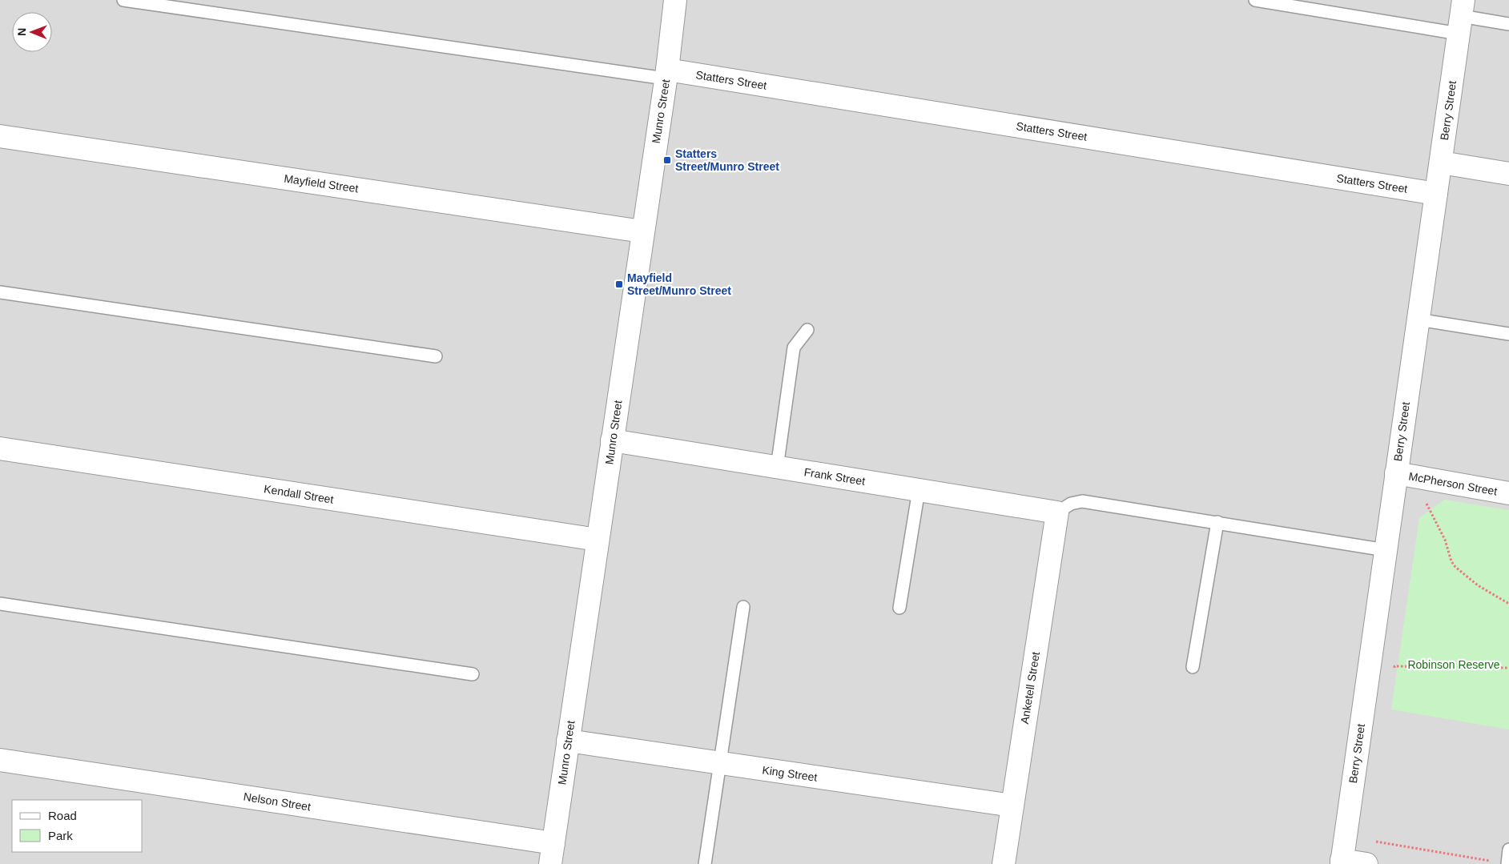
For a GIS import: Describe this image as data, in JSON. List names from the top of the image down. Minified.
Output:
{"streets":{"street":["Statters Street","Berry Street","Munro Street","Mayfield Street","Frank Street","McPherson Street","Kendall Street","Anketell Street","King Street","Nelson Street"]},"crossings":[["Statters Street","Berry Street"],["Statters Street","Munro Street"],["Berry Street","McPherson Street"],["Munro Street","Mayfield Street"],["Munro Street","Frank Street"],["Munro Street","Kendall Street"],["Munro Street","King Street"],["Munro Street","Nelson Street"],["Frank Street","Anketell Street"],["Anketell Street","King Street"]],"parks":["Robinson Reserve"],"places":{"transit":["Statters Street/Munro Street","Mayfield Street/Munro Street"]},"legend":["Road","Park"],"north":"left"}
